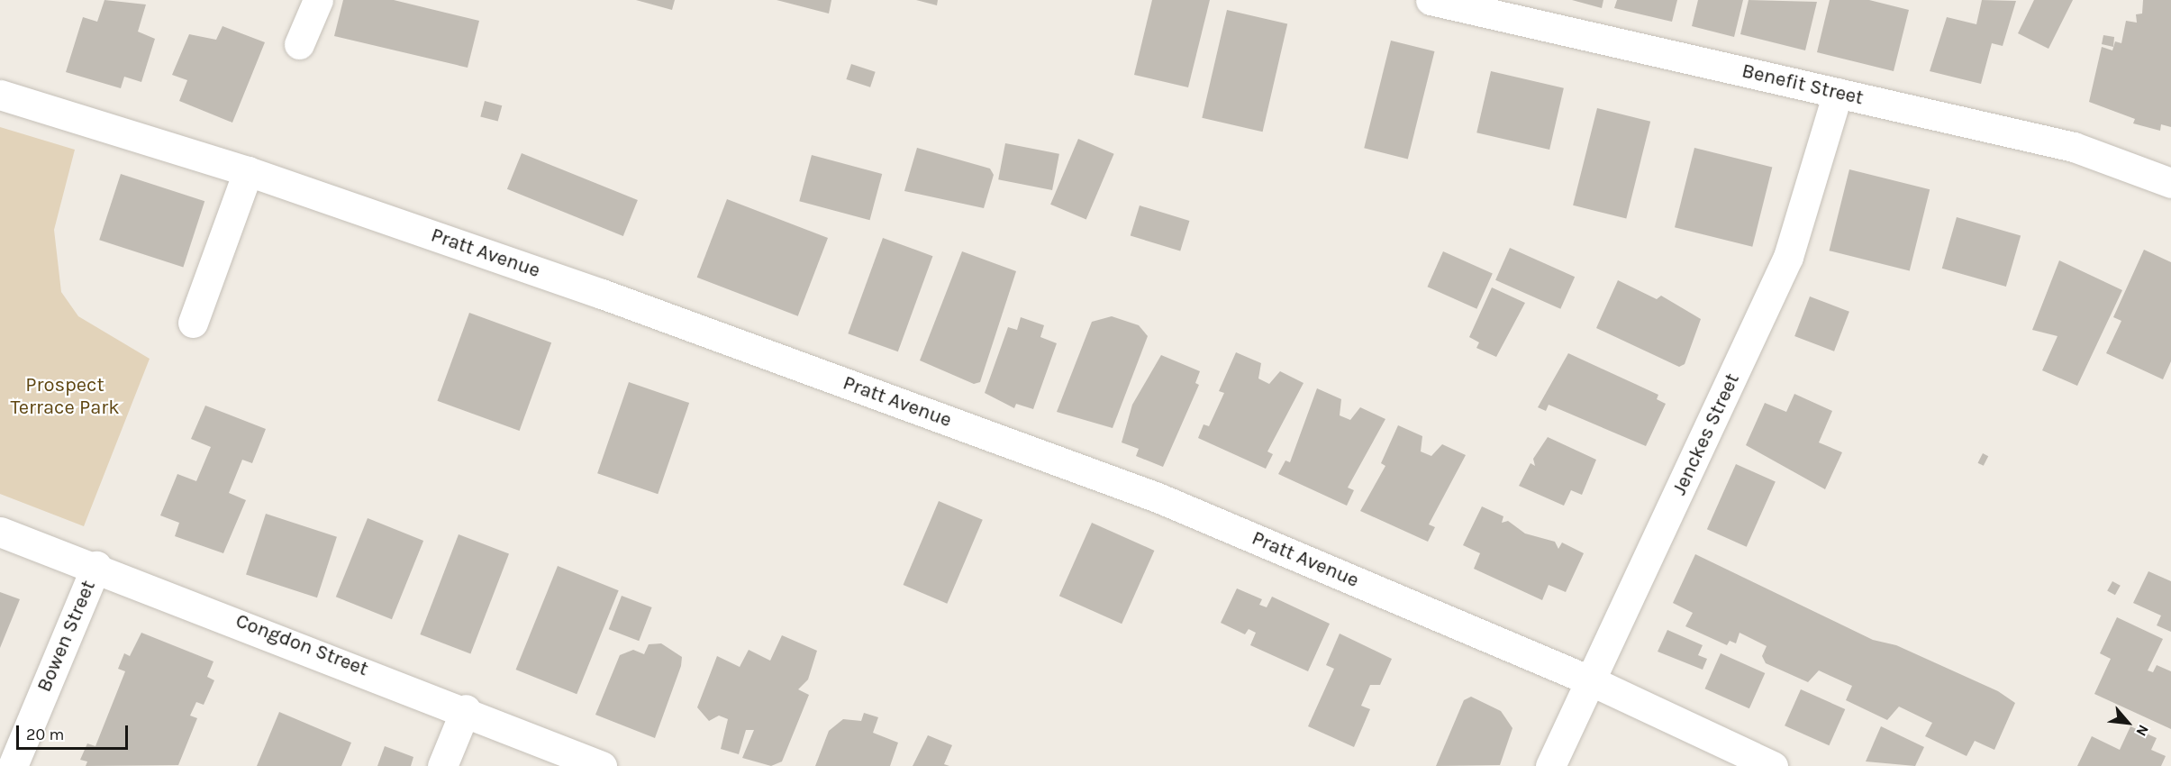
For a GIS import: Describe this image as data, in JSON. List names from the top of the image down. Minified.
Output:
{"streets":{"street":["Benefit Street","Pratt Avenue","Jenckes Street","Bowen Street","Congdon Street"]},"crossings":[["Benefit Street","Jenckes Street"],["Pratt Avenue","Jenckes Street"],["Bowen Street","Congdon Street"]],"parks":["Prospect Terrace Park"],"scale_bar":"20 m","north":"bottom right"}
